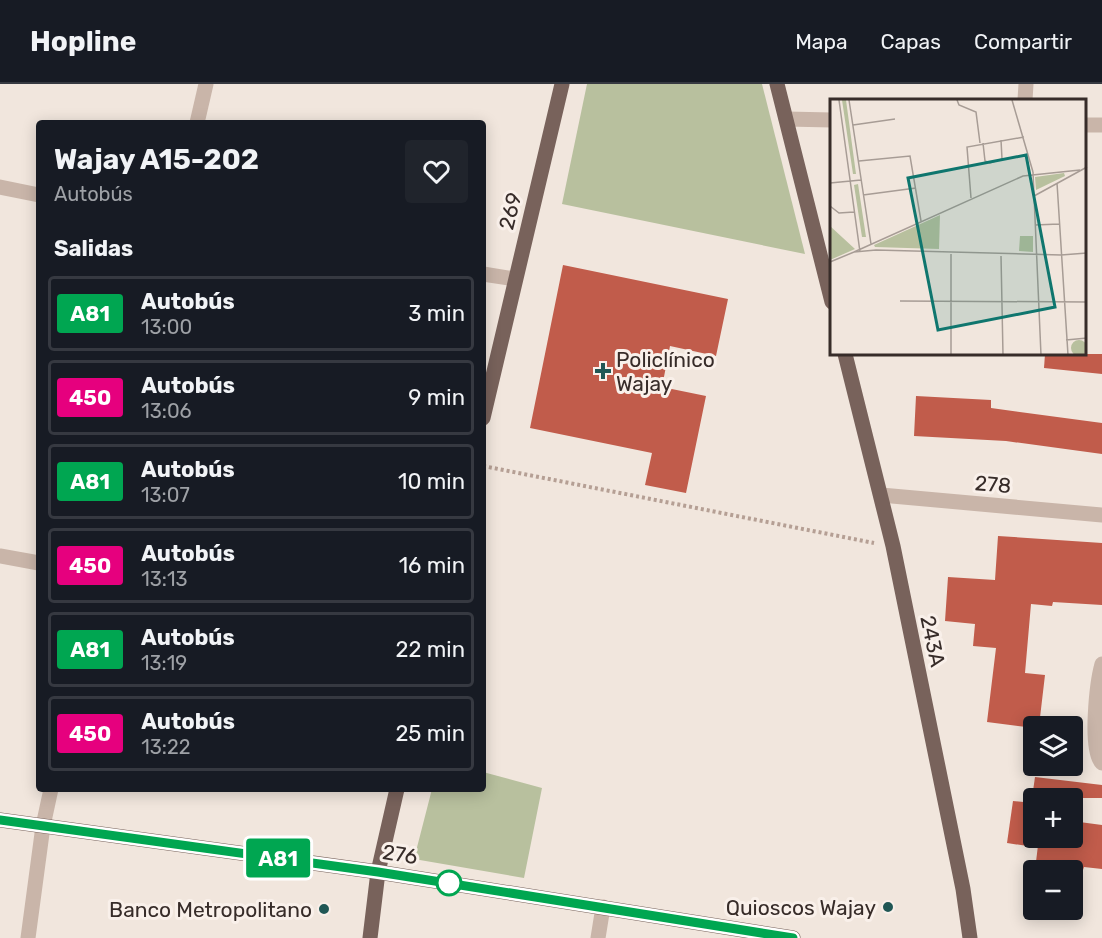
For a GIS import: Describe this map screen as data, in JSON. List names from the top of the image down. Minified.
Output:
{"streets":{"main road":["269","243A","276"],"street":["278"]},"crossings":[["278","243A"]],"places":{"health":["Policlínico Wajay"],"other":["Quioscos Wajay","Banco Metropolitano"]},"lines":["bus line A81"],"page":{"header":"Hopline","nav":["Mapa","Capas","Compartir"],"on_map":"A81","heading":[["Wajay A15-202","Autobús"],"Salidas"],"list":[{"mark":"A81","name":"Autobús","note":"13:00","value":"3 min"},{"mark":"450","name":"Autobús","note":"13:06","value":"9 min"},{"mark":"A81","name":"Autobús","note":"13:07","value":"10 min"},{"mark":"450","name":"Autobús","note":"13:13","value":"16 min"},{"mark":"A81","name":"Autobús","note":"13:19","value":"22 min"},{"mark":"450","name":"Autobús","note":"13:22","value":"25 min"}],"map_buttons":["+","−"]}}
